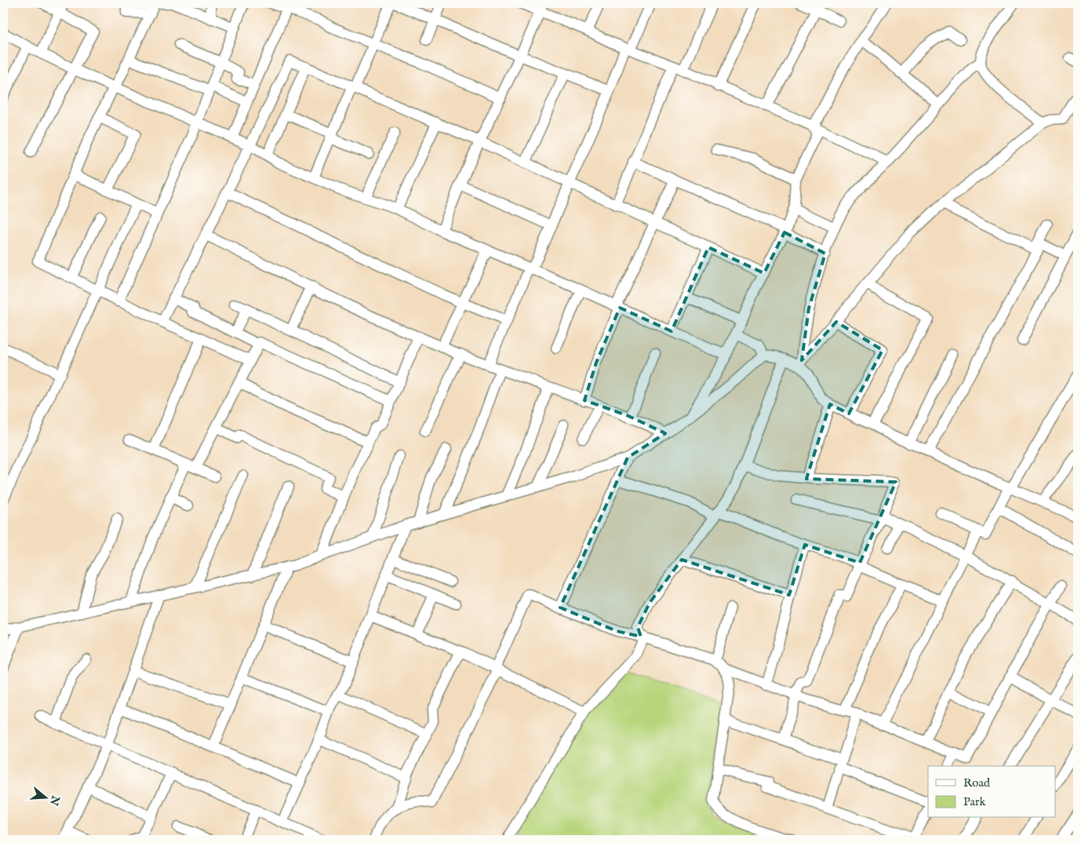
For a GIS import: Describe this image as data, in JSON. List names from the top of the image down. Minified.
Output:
{"legend":["Road","Park"],"north":"right"}
